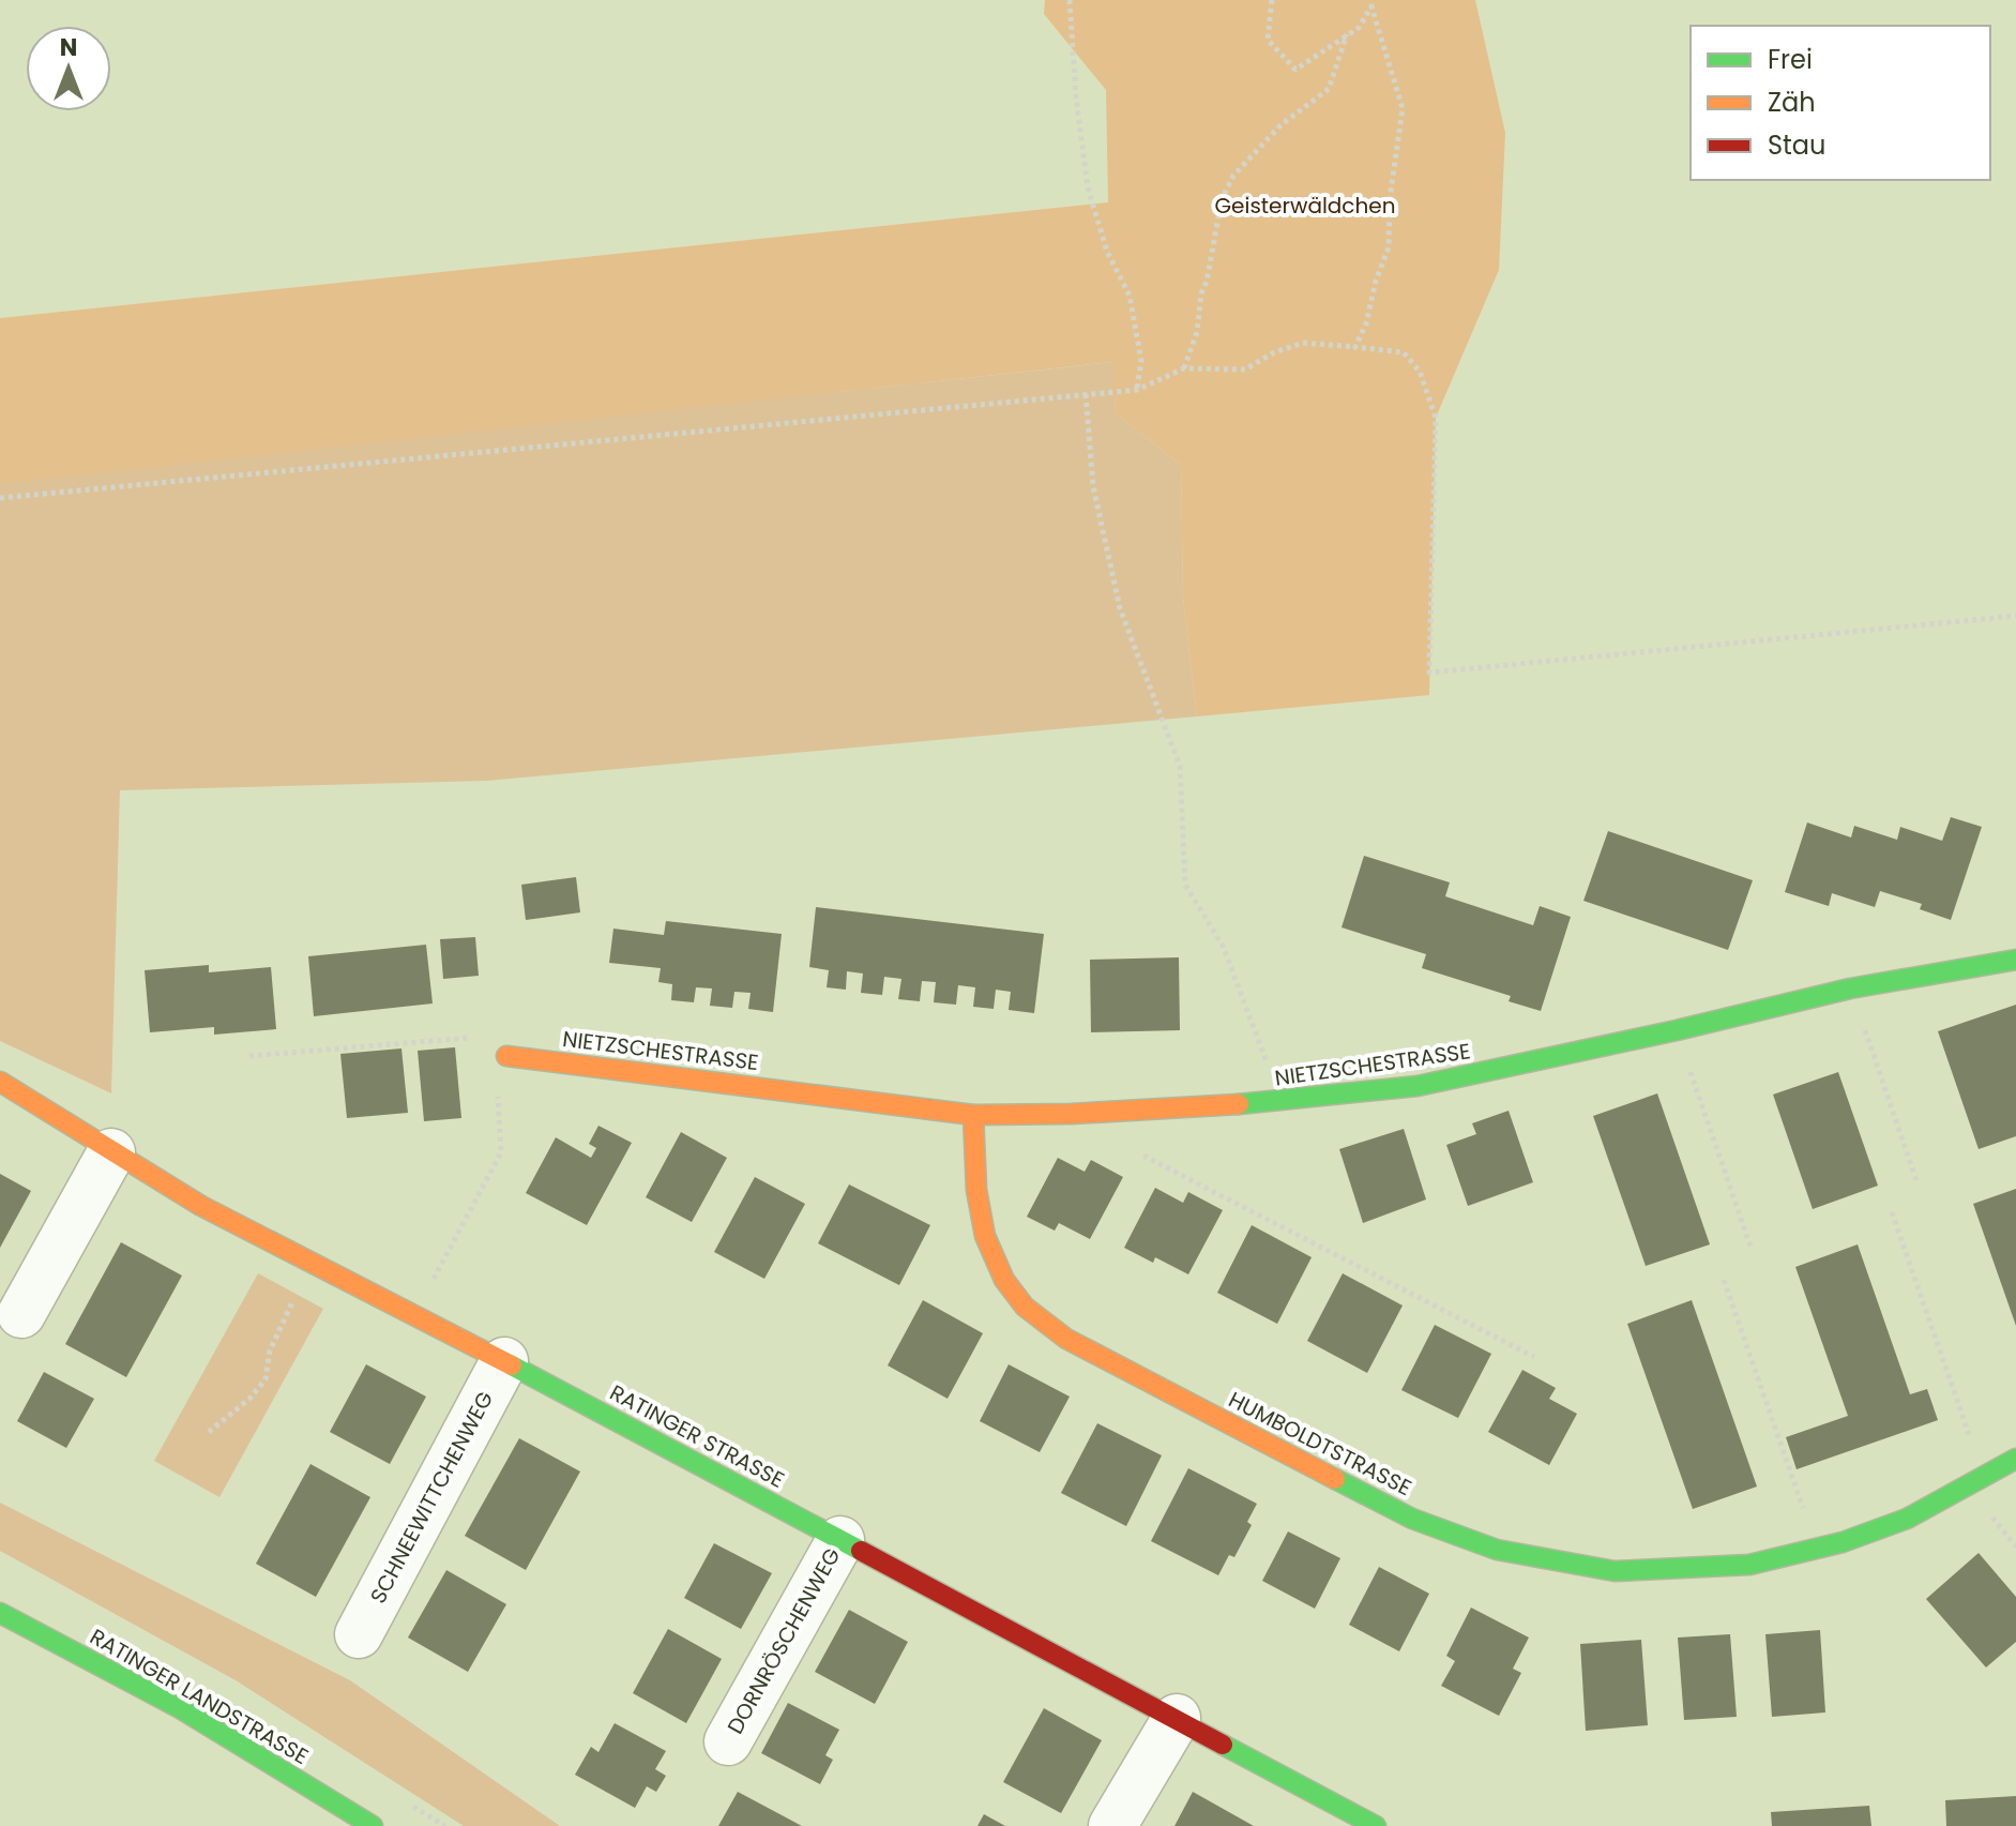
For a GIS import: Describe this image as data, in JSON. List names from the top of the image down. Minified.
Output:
{"streets":{"street":["NIETZSCHESTRASSE","RATINGER STRASSE","HUMBOLDTSTRASSE","SCHNEEWITTCHENWEG","DORNRÖSCHENWEG","RATINGER LANDSTRASSE"]},"crossings":[["NIETZSCHESTRASSE","HUMBOLDTSTRASSE"],["RATINGER STRASSE","SCHNEEWITTCHENWEG"],["RATINGER STRASSE","DORNRÖSCHENWEG"]],"parks":["Geisterwäldchen"],"legend":["Frei","Zäh","Stau"],"north":"top"}
